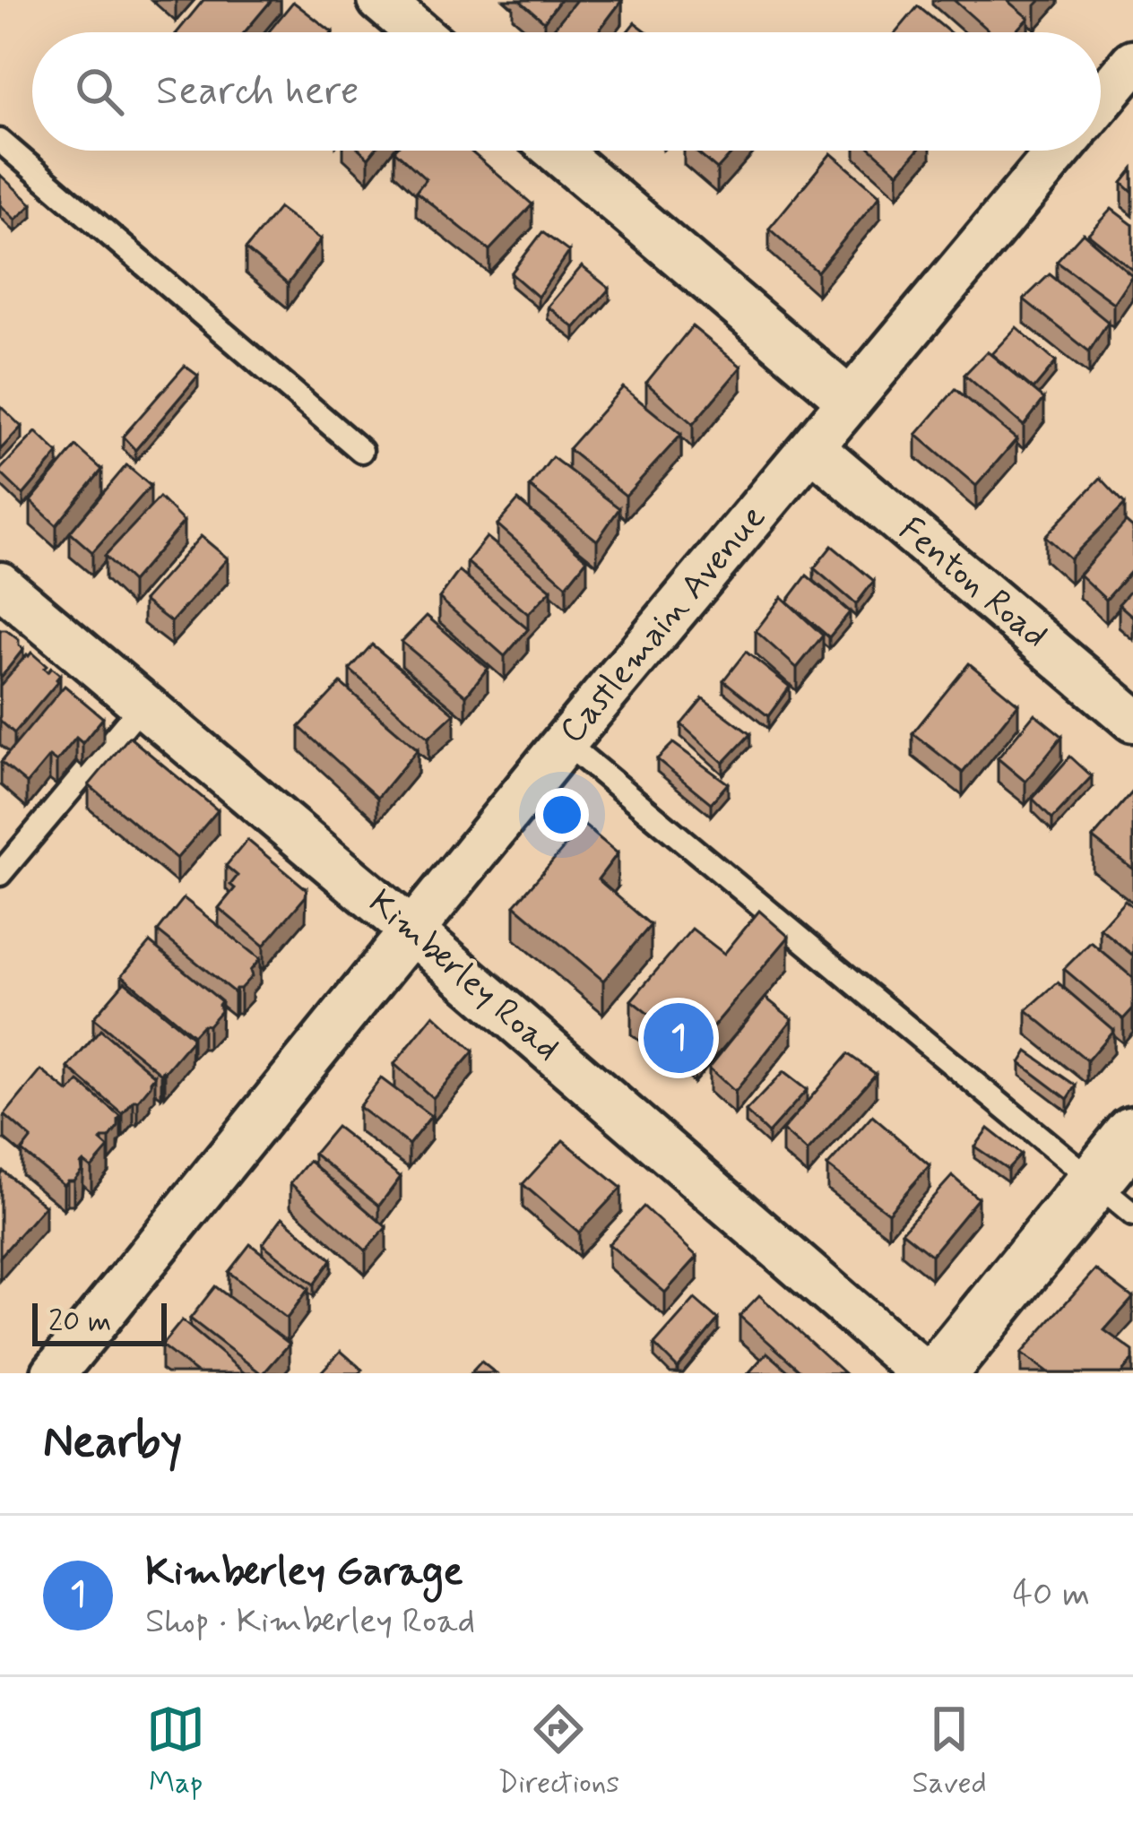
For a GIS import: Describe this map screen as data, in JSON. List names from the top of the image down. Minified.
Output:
{"streets":{"street":["Fenton Road","Castlemain Avenue","Kimberley Road"]},"crossings":[["Fenton Road","Castlemain Avenue"],["Castlemain Avenue","Kimberley Road"]],"scale_bar":"20 m","page":{"search":"Search here","pins":"1","scale":"20 m","heading":"Nearby","list":[{"mark":"1","name":"Kimberley Garage","note":"Shop · Kimberley Road","value":"40 m"}],"nav":["Map","Directions","Saved"]}}
